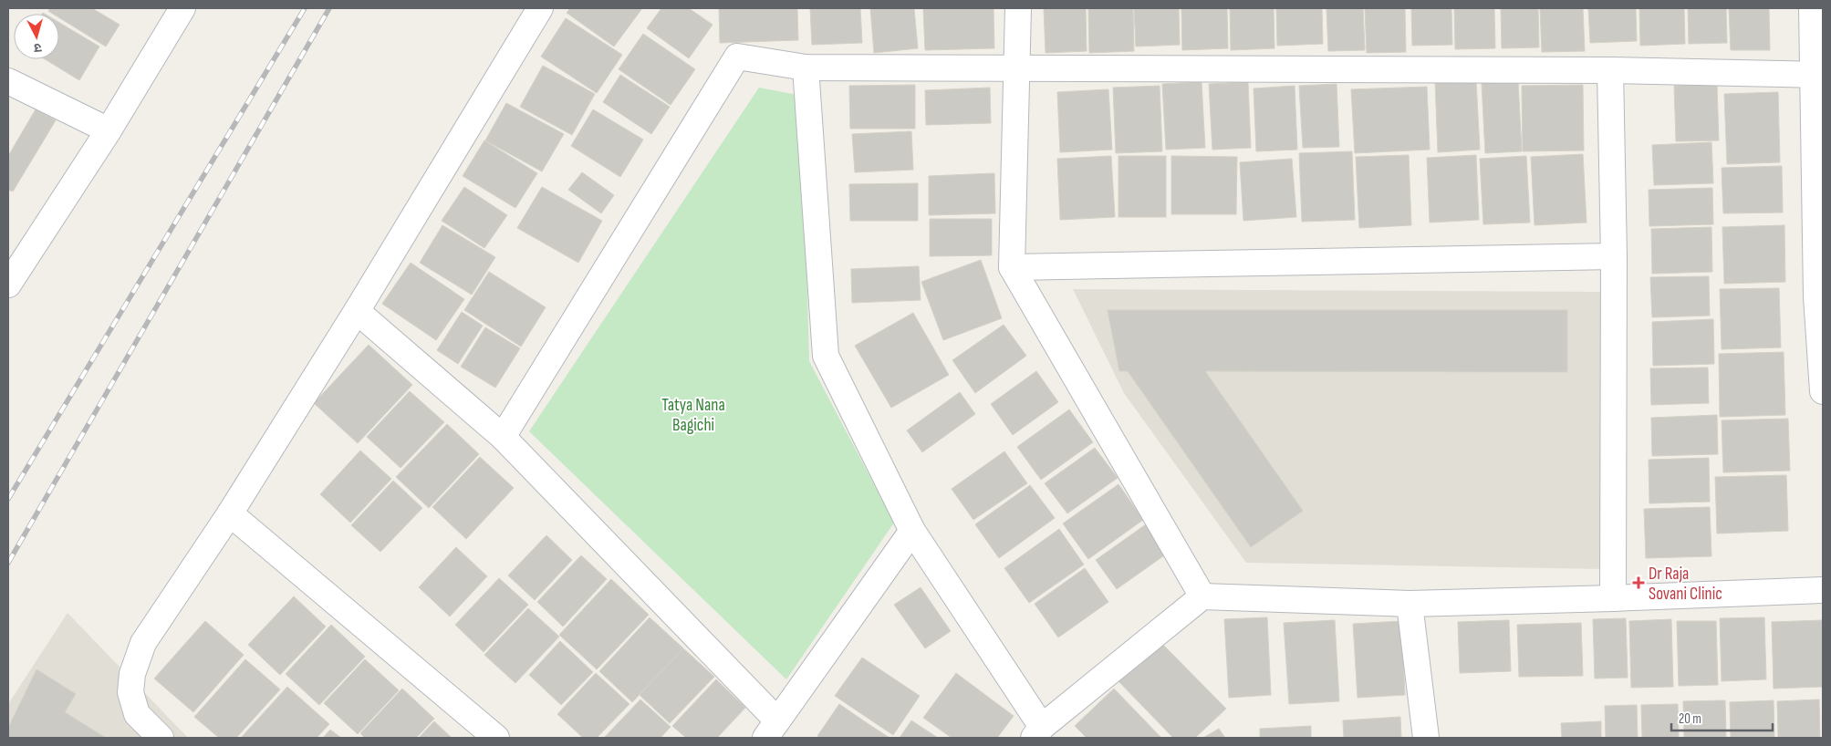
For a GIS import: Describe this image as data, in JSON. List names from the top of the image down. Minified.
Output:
{"parks":["Tatya Nana Bagichi"],"places":{"health":["Dr Raja Sovani Clinic"]},"scale_bar":"20 m","north":"bottom"}
